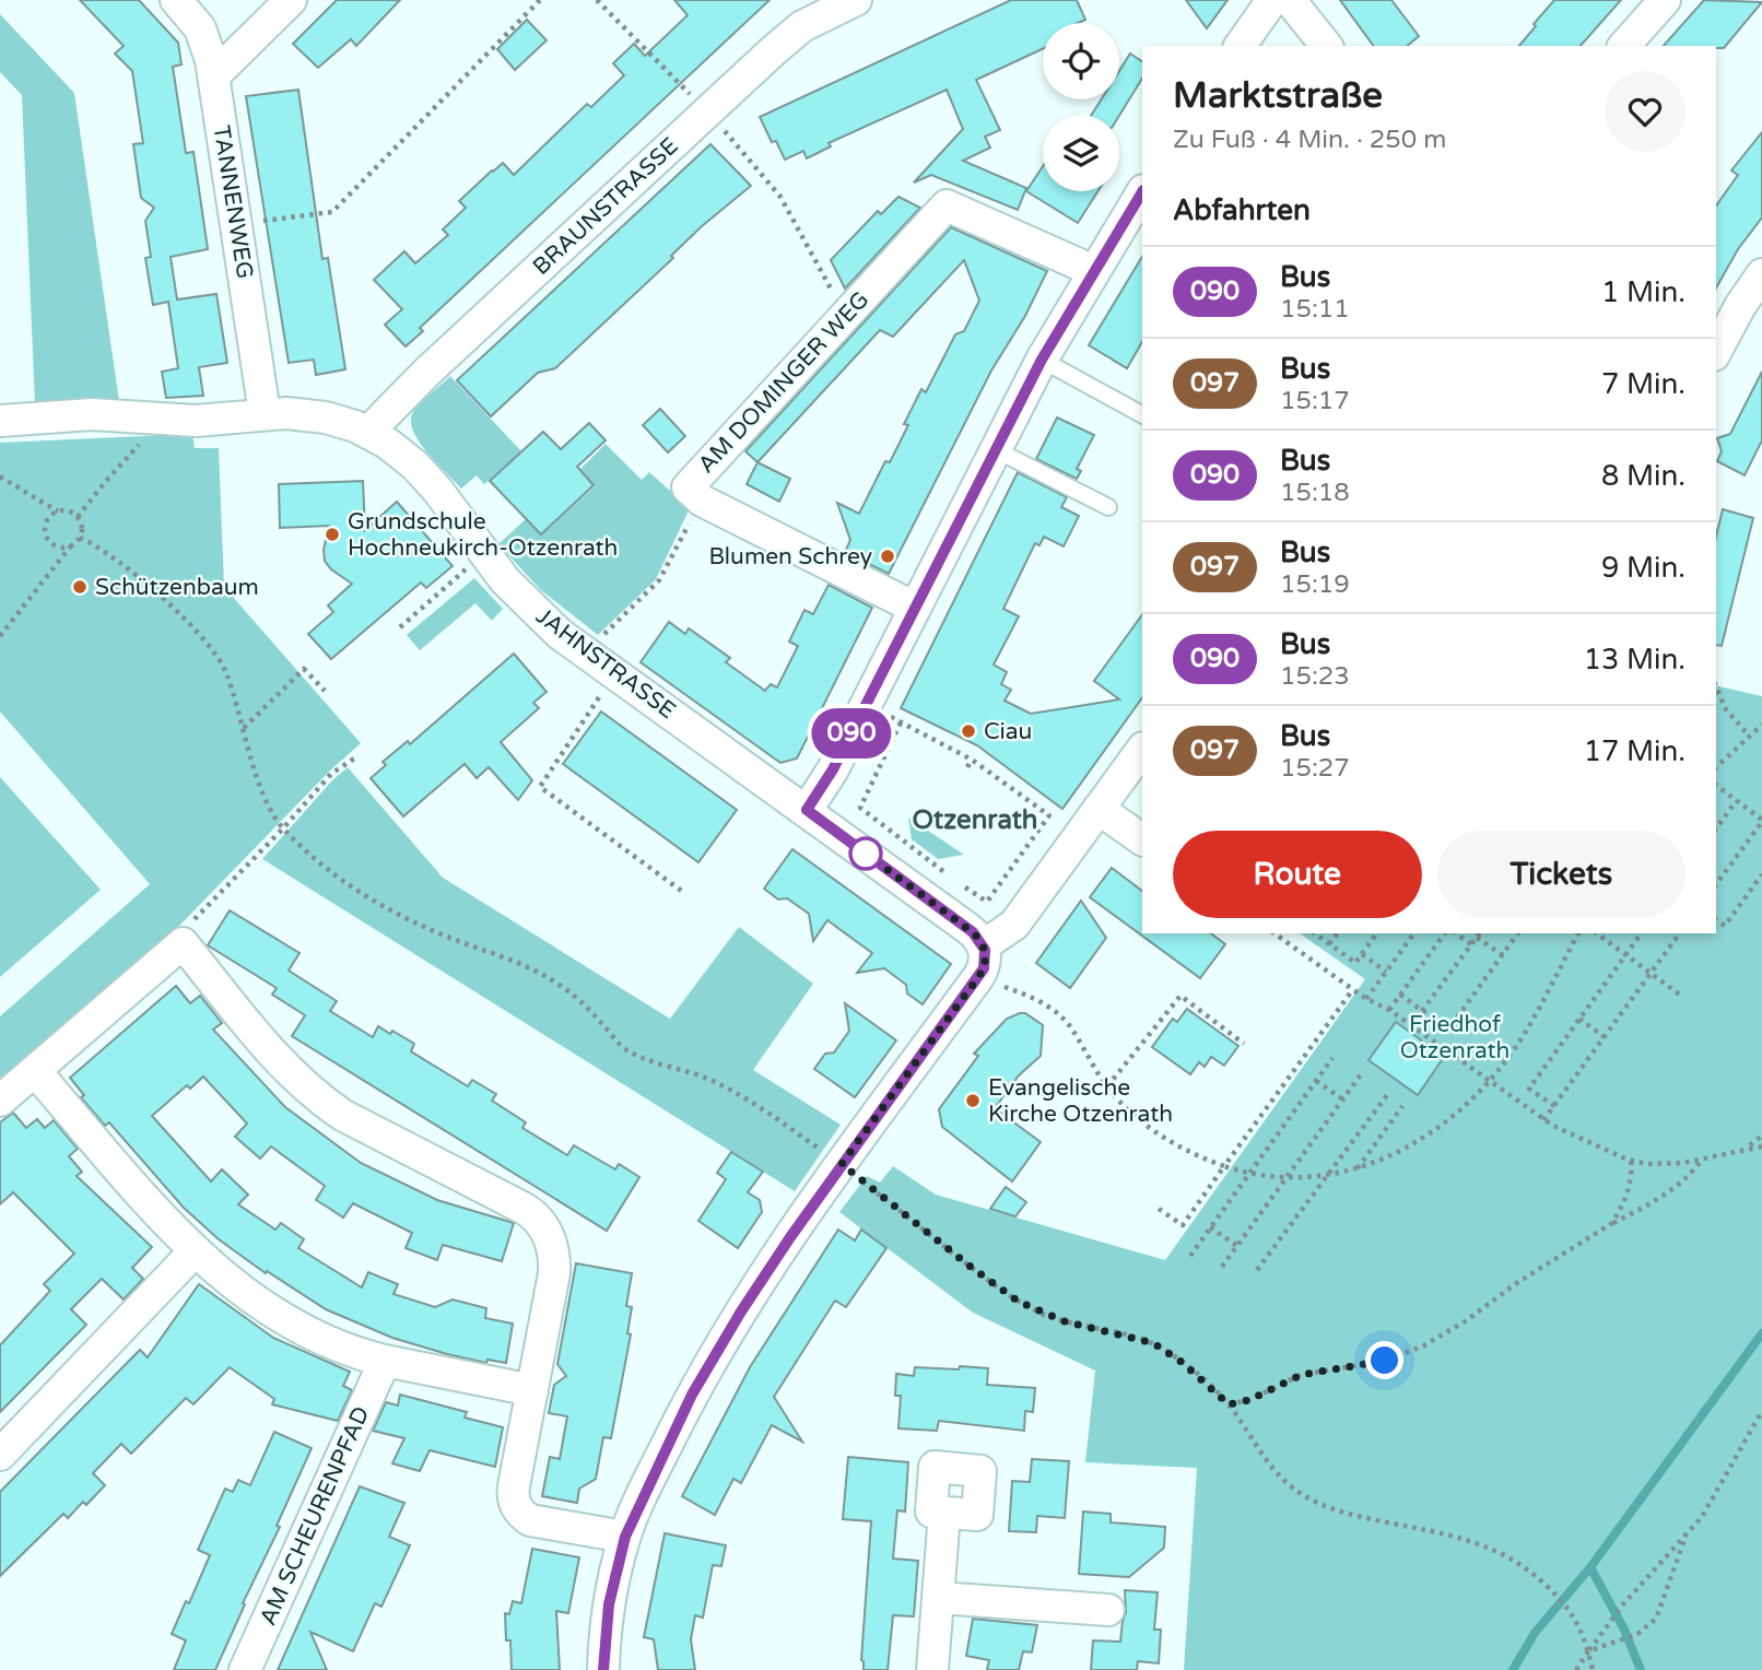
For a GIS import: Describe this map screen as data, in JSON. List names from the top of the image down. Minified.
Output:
{"streets":{"street":["TANNENWEG","BRAUNSTRASSE","AM DOMINGER WEG","JAHNSTRASSE","AM SCHEURENPFAD"]},"crossings":[["TANNENWEG","JAHNSTRASSE"],["BRAUNSTRASSE","JAHNSTRASSE"]],"districts":["Otzenrath"],"parks":["Friedhof Otzenrath"],"places":["Grundschule Hochneukirch-Otzenrath","Blumen Schrey","Schützenbaum","Ciau","Evangelische Kirche Otzenrath"],"lines":["bus line 090"],"page":{"on_map":"090","heading":[["Marktstraße","Zu Fuß · 4 Min. · 250 m"],"Abfahrten"],"list":[{"mark":"090","name":"Bus","note":"15:11","value":"1 Min."},{"mark":"097","name":"Bus","note":"15:17","value":"7 Min."},{"mark":"090","name":"Bus","note":"15:18","value":"8 Min."},{"mark":"097","name":"Bus","note":"15:19","value":"9 Min."},{"mark":"090","name":"Bus","note":"15:23","value":"13 Min."},{"mark":"097","name":"Bus","note":"15:27","value":"17 Min."}],"buttons":["Route","Tickets"]}}
